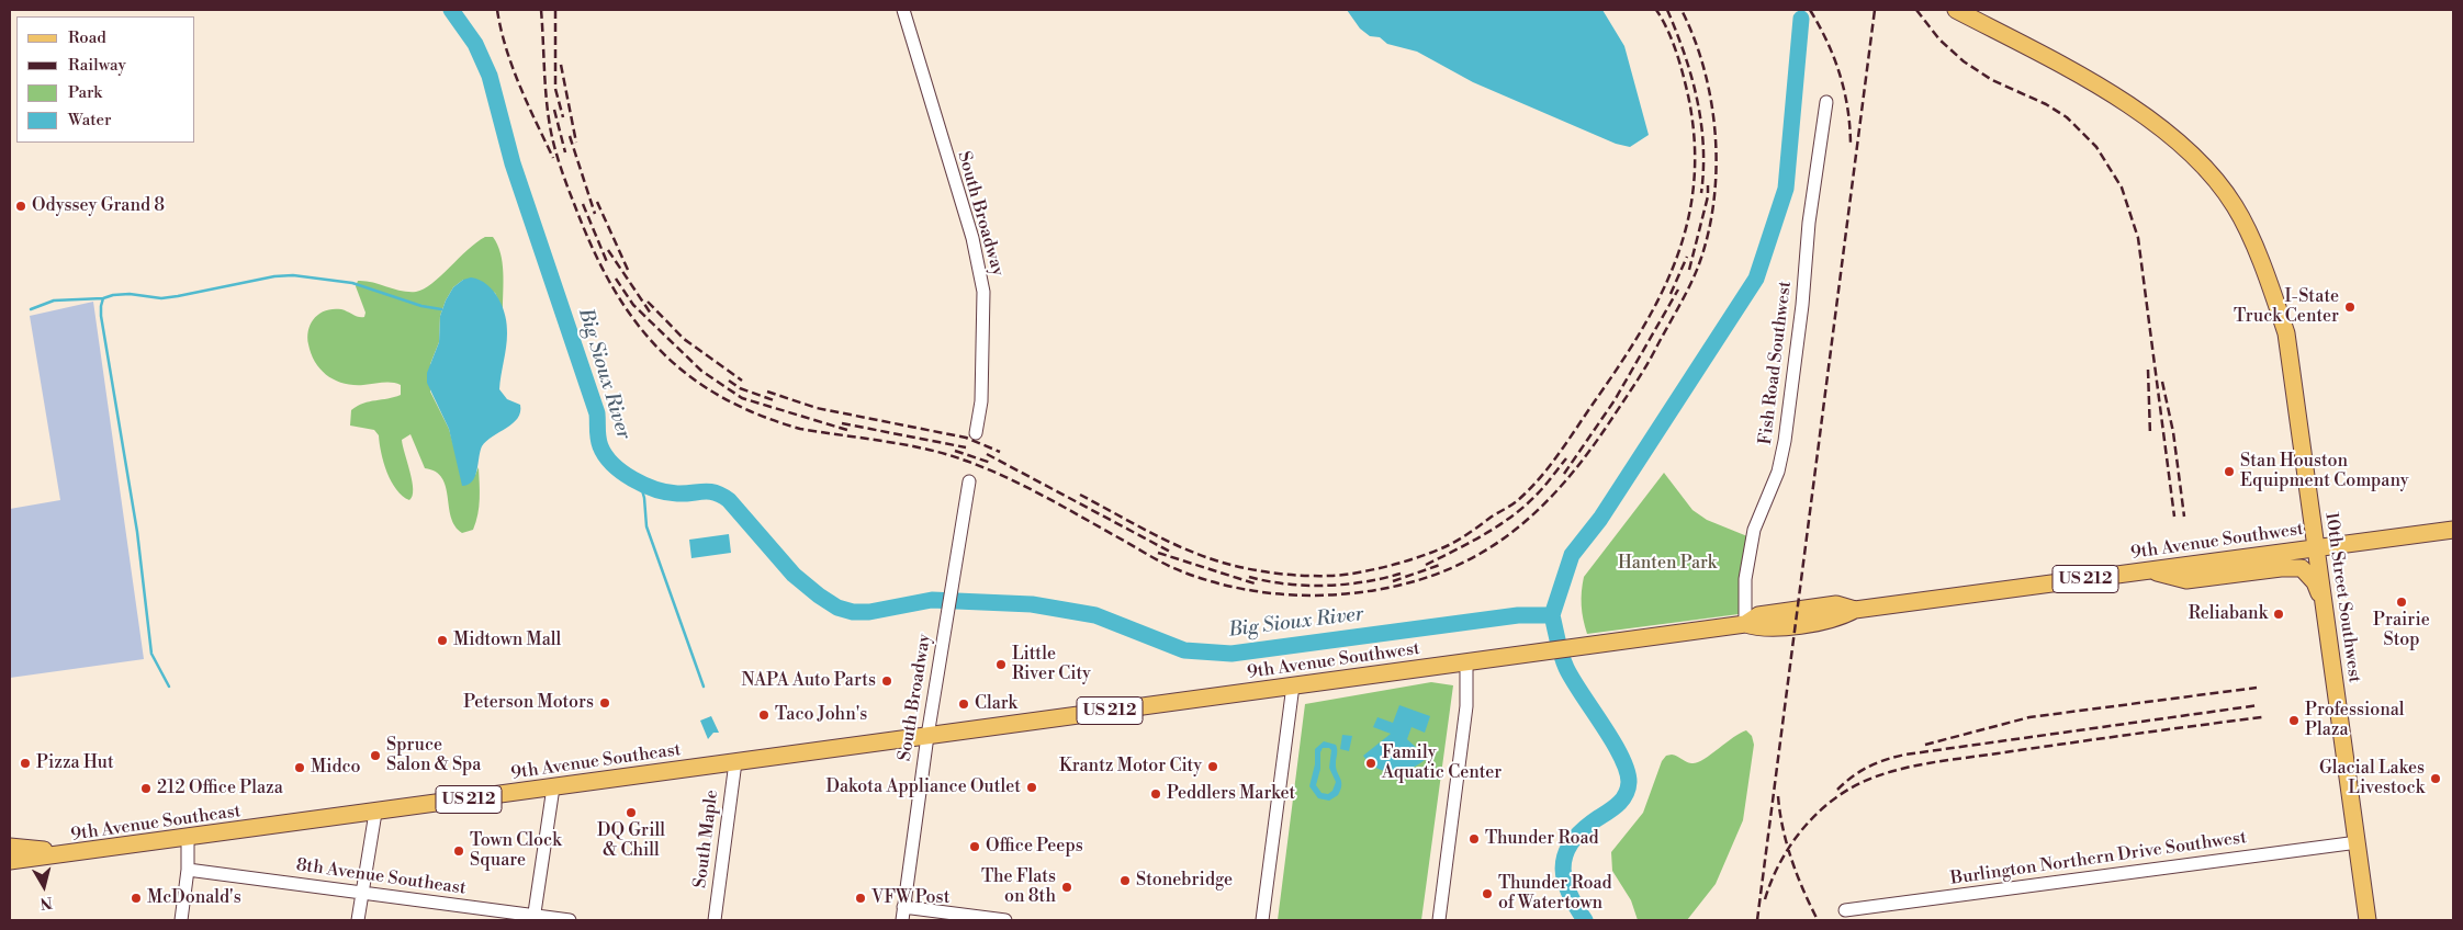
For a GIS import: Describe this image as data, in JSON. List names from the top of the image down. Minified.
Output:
{"streets":{"main road":["9th Avenue Southwest","US 212","10th Street Southwest","9th Avenue Southeast"],"street":["South Broadway","Fish Road Southwest","South Maple","Burlington Northern Drive Southwest","8th Avenue Southeast"]},"crossings":[["South Broadway","9th Avenue Southwest"],["South Broadway","9th Avenue Southeast"],["Fish Road Southwest","9th Avenue Southwest"],["9th Avenue Southwest","10th Street Southwest"],["9th Avenue Southwest","9th Avenue Southeast"],["10th Street Southwest","Burlington Northern Drive Southwest"],["9th Avenue Southeast","South Maple"]],"water":["Big Sioux River"],"parks":["Hanten Park"],"places":["Odyssey Grand 8","I-State Truck Center","Stan Houston Equipment Company","Prairie Stop","Reliabank","Midtown Mall","Little River City","NAPA Auto Parts","Peterson Motors","Clark","Taco John's","Professional Plaza","Spruce Salon & Spa","Pizza Hut","Family Aquatic Center","Krantz Motor City","Midco","Glacial Lakes Livestock","Dakota Appliance Outlet","212 Office Plaza","Peddlers Market","DQ Grill & Chill","Thunder Road","Office Peeps","Town Clock Square","Stonebridge","The Flats on 8th","Thunder Road of Watertown","McDonald's","VFW Post"],"legend":["Road","Railway","Park","Water"],"north":"bottom"}
